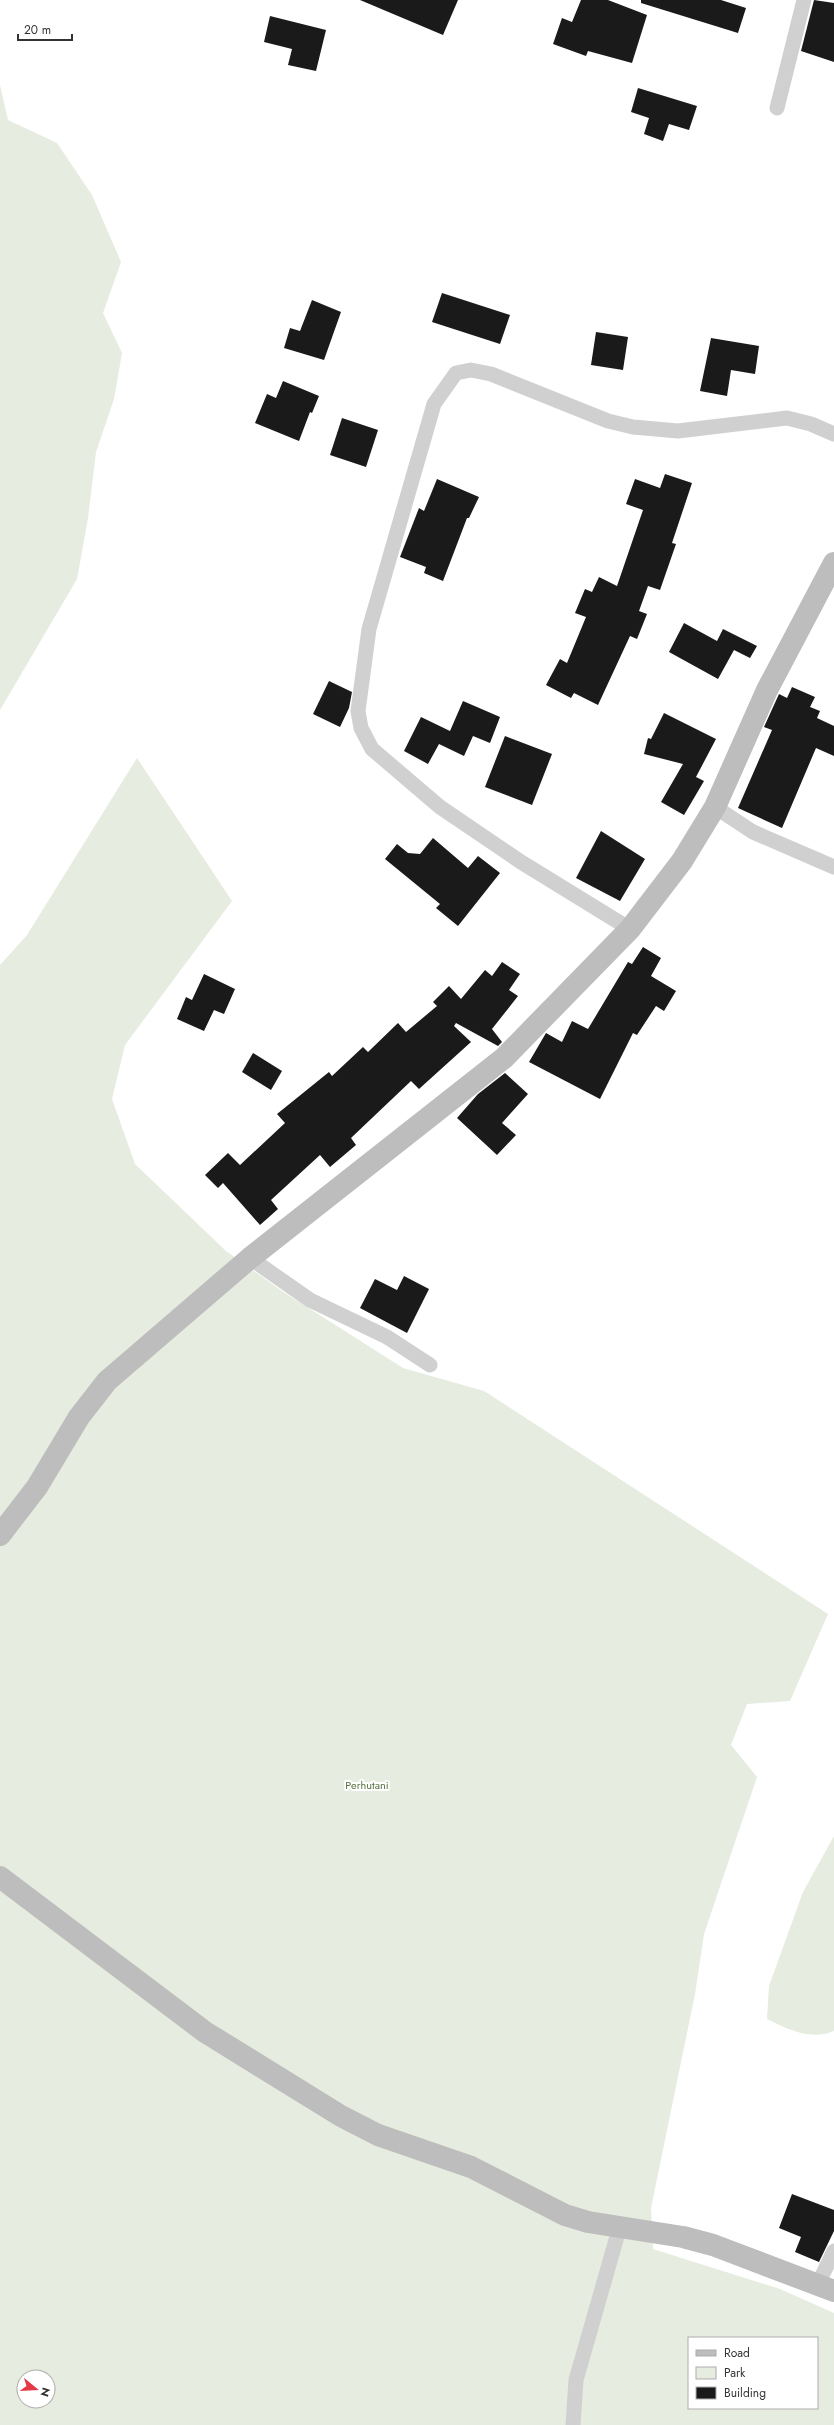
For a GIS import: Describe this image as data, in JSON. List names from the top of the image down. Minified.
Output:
{"parks":["Perhutani"],"legend":["Road","Park","Building"],"scale_bar":"20 m","north":"right"}
